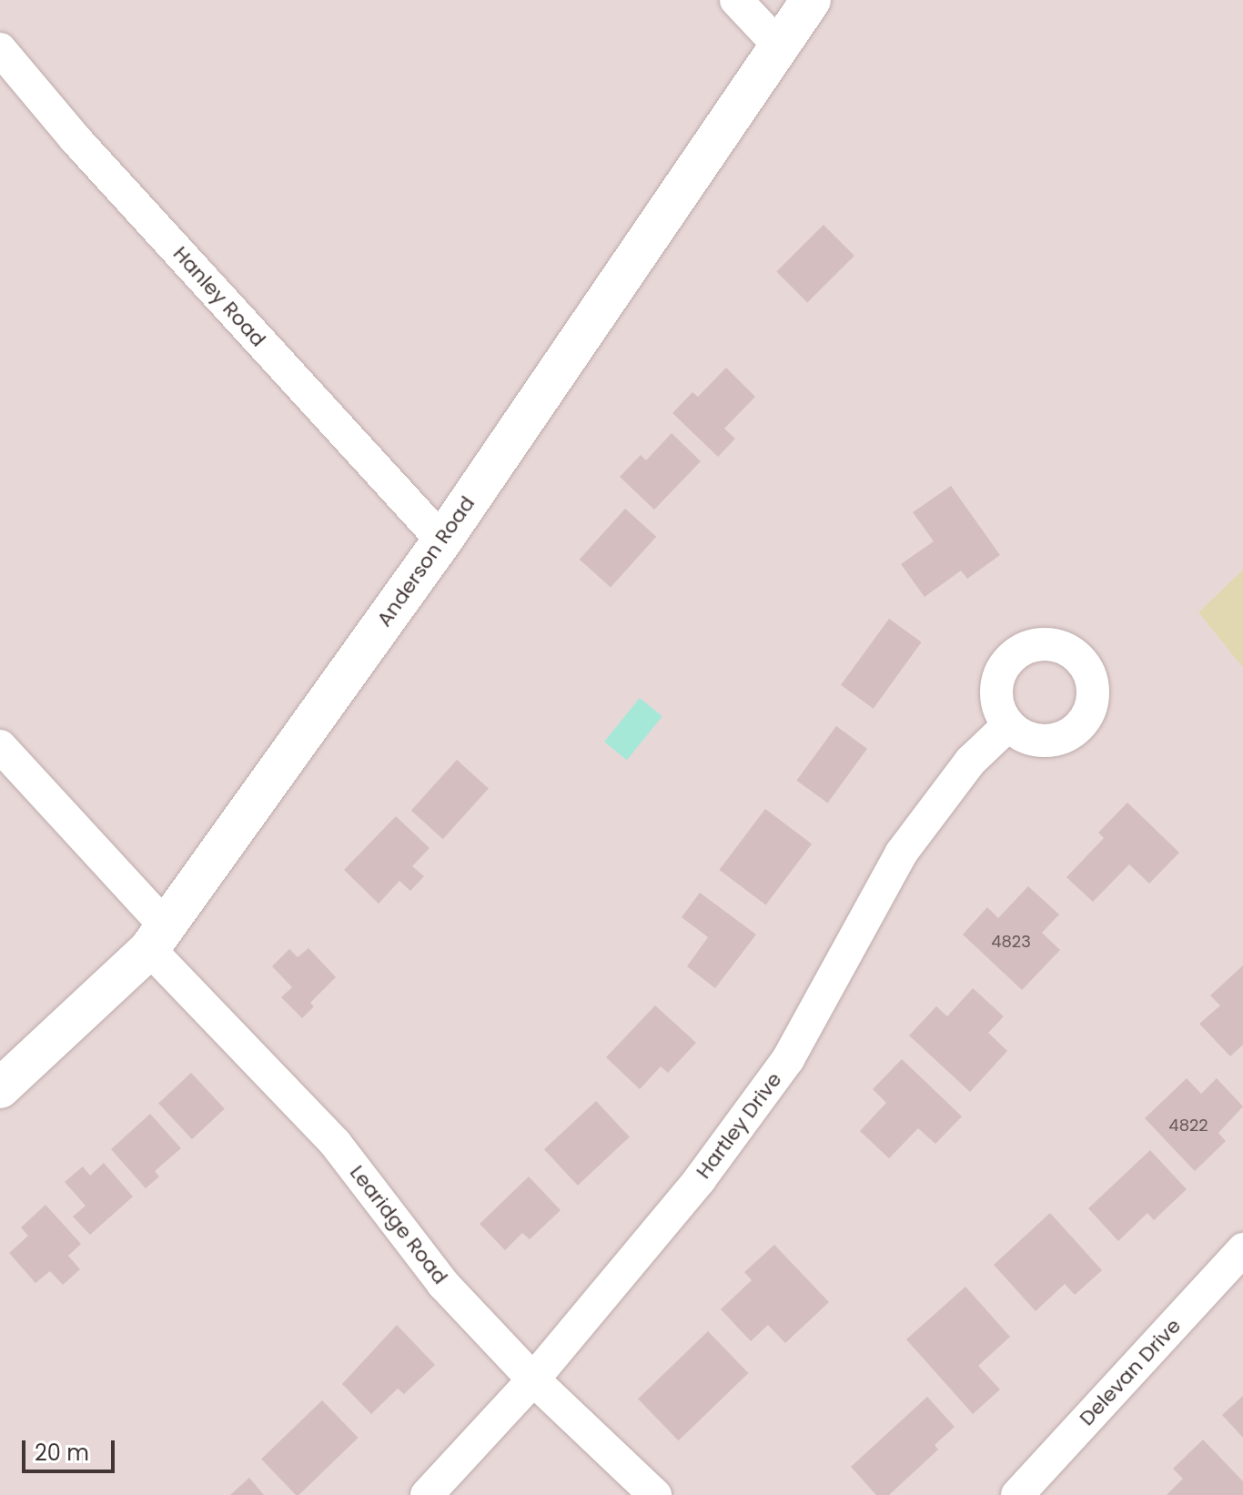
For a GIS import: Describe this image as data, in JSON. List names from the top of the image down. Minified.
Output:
{"streets":{"street":["Hanley Road","Anderson Road","Hartley Drive","Learidge Road","Delevan Drive"]},"crossings":[["Hanley Road","Anderson Road"],["Anderson Road","Learidge Road"],["Hartley Drive","Learidge Road"]],"house_numbers":["4823","4822"],"scale_bar":"20 m"}
